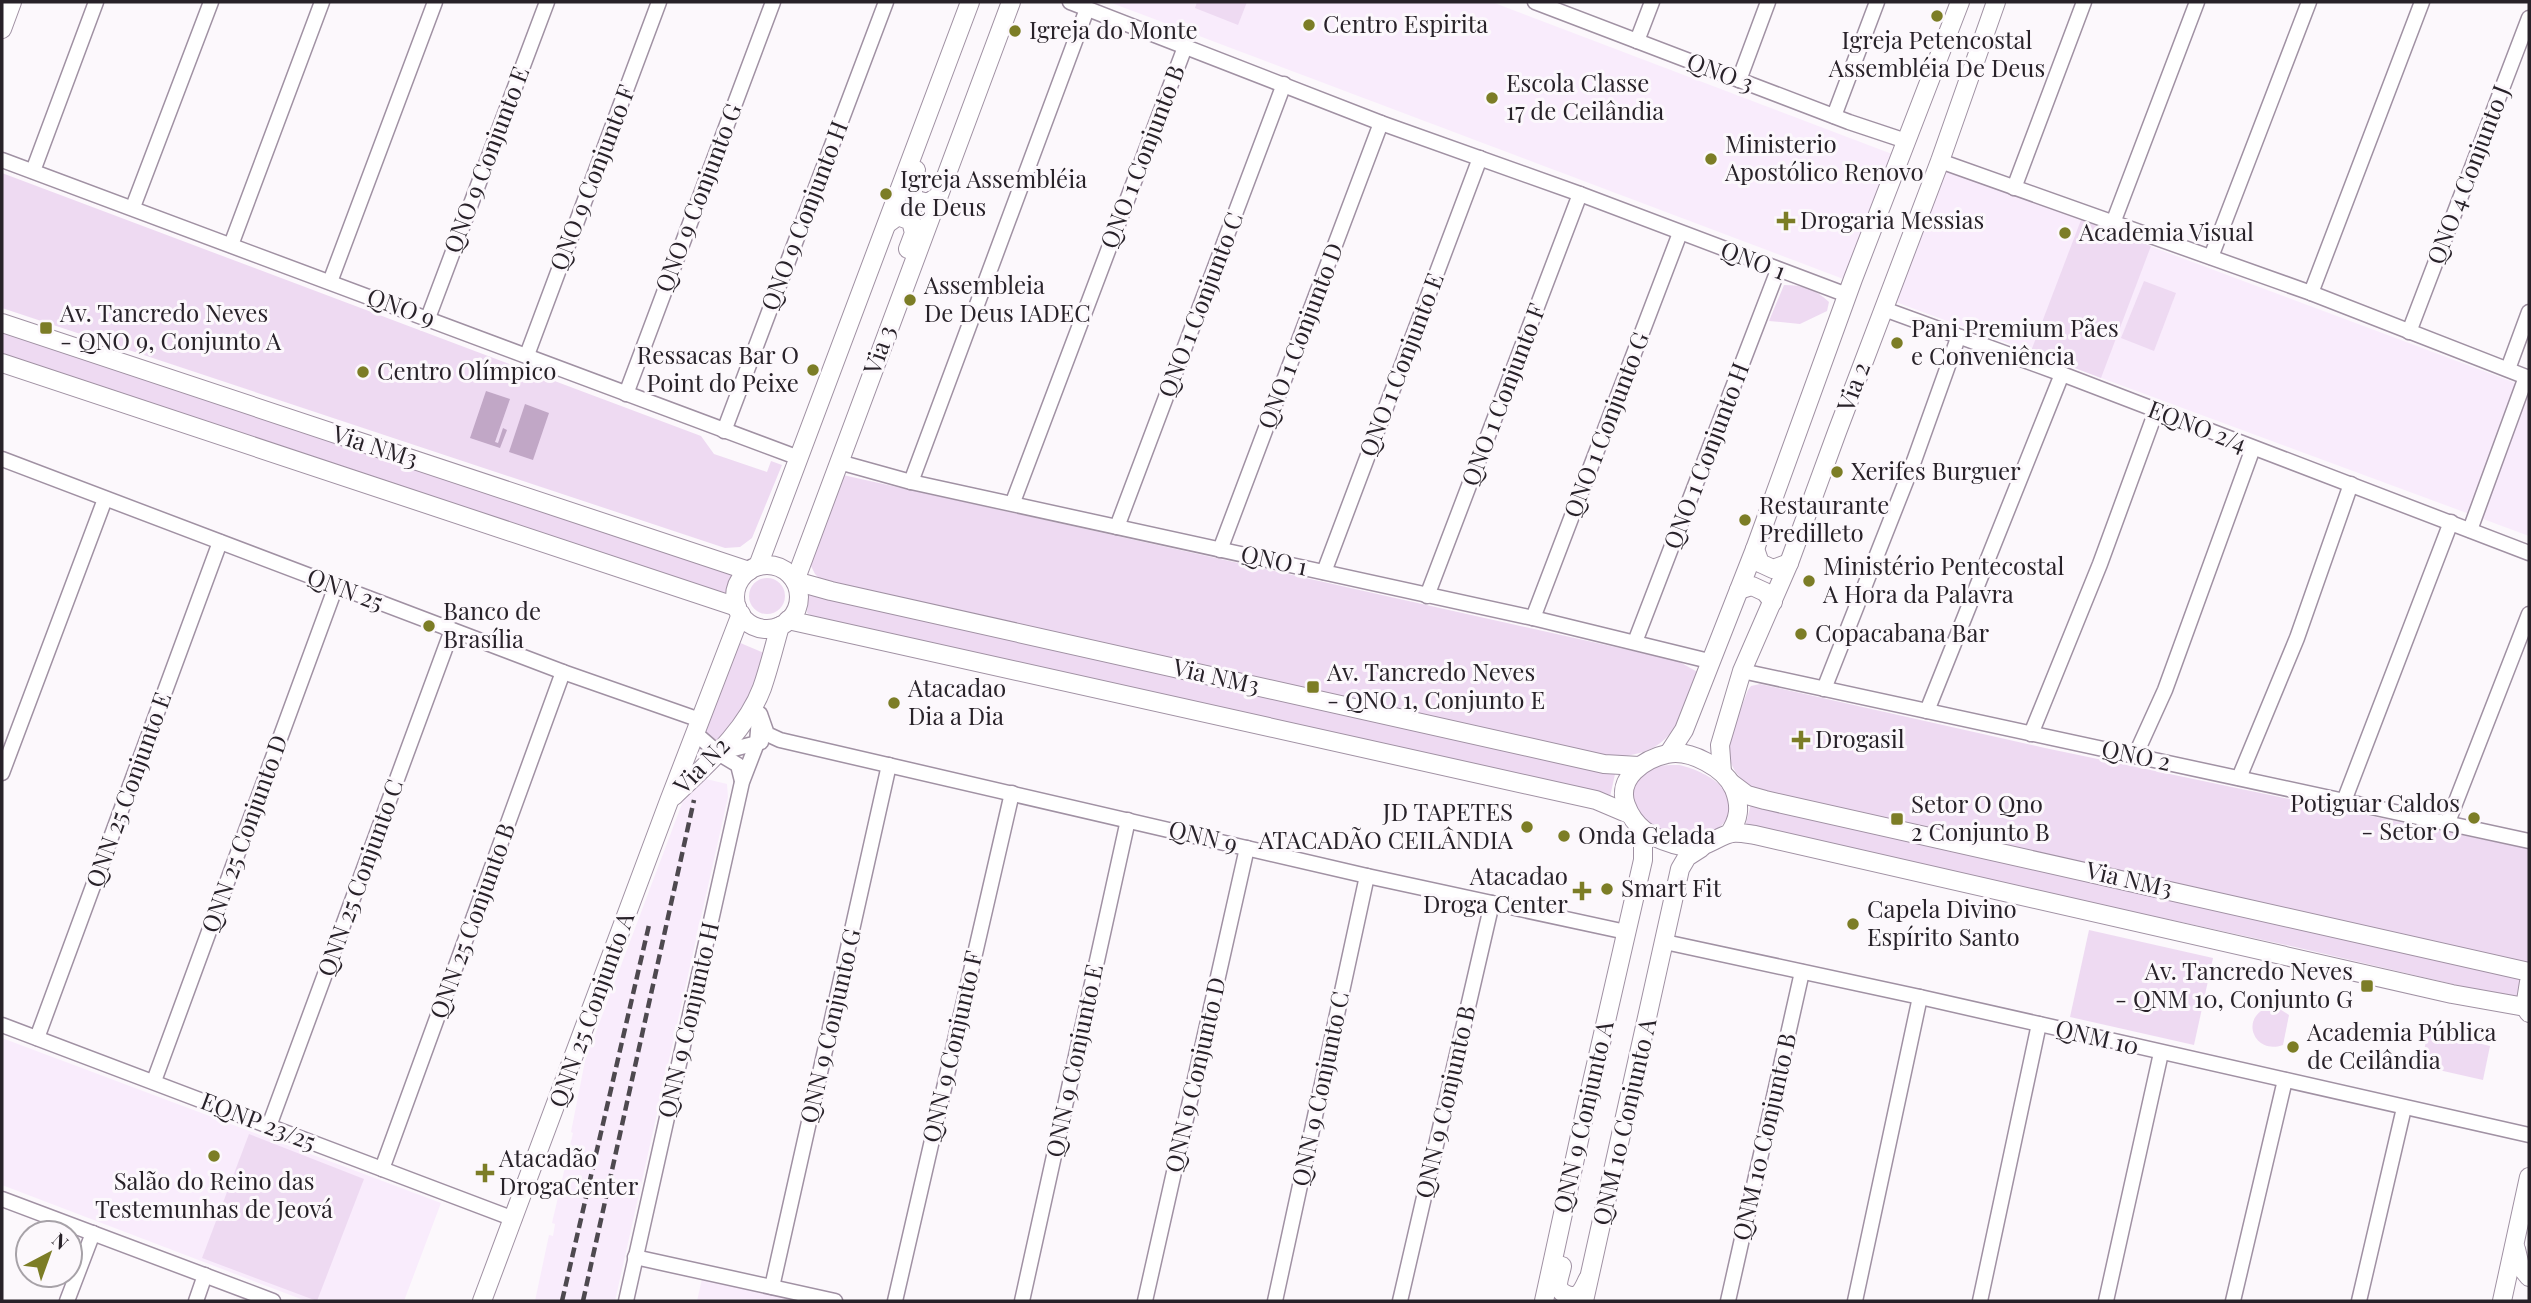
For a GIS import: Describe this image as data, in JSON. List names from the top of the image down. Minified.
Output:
{"streets":{"main road":["Via 3","Via 2","Via NM3","Via N2","QNN 25 Conjunto A","QNN 9 Conjunto A","QNM 10 Conjunto A"],"street":["QNO 3","QNO 1 Conjunto B","QNO 9 Conjunto E","QNO 4 Conjunto J","QNO 9 Conjunto F","QNO 9 Conjunto G","QNO 9 Conjunto H","QNO 1","QNO 1 Conjunto C","QNO 9","QNO 1 Conjunto D","QNO 1 Conjunto E","QNO 1 Conjunto F","QNO 1 Conjunto G","EQNO 2/4","QNO 1 Conjunto H","QNN 25","QNO 2","QNN 25 Conjunto E","QNN 25 Conjunto D","QNN 9","QNN 25 Conjunto C","QNN 25 Conjunto B","QNN 9 Conjunto H","QNN 9 Conjunto G","QNM 10","QNN 9 Conjunto F","QNN 9 Conjunto E","QNN 9 Conjunto D","QNN 9 Conjunto C","QNN 9 Conjunto B","EQNP 23/25","QNM 10 Conjunto B"]},"crossings":[["QNO 3","Via 2"],["QNO 1 Conjunto B","QNO 1"],["QNO 9 Conjunto E","QNO 9"],["QNO 9 Conjunto F","QNO 9"],["QNO 9 Conjunto G","QNO 9"],["QNO 9 Conjunto H","QNO 9"],["QNO 1","QNO 1 Conjunto C"],["QNO 1","QNO 1 Conjunto D"],["QNO 1","Via 3"],["QNO 1","QNO 1 Conjunto E"],["QNO 1","Via 2"],["QNO 1","QNO 1 Conjunto F"],["QNO 1","QNO 1 Conjunto G"],["QNO 1","QNO 1 Conjunto H"],["QNO 9","Via 3"],["Via 3","Via NM3"],["Via 3","Via N2"],["Via 2","EQNO 2/4"],["Via 2","Via NM3"],["Via 2","QNO 2"],["Via 2","QNN 9 Conjunto A"],["Via 2","QNM 10 Conjunto A"],["Via NM3","Via N2"],["Via NM3","QNN 9 Conjunto A"],["Via NM3","QNM 10 Conjunto A"],["QNN 25","Via N2"],["QNN 25","QNN 25 Conjunto E"],["QNN 25","QNN 25 Conjunto D"],["QNN 25","QNN 25 Conjunto C"],["QNN 25","QNN 25 Conjunto B"],["Via N2","QNN 9"],["Via N2","QNN 25 Conjunto A"],["Via N2","QNN 9 Conjunto H"],["QNN 25 Conjunto E","EQNP 23/25"],["QNN 25 Conjunto D","EQNP 23/25"],["QNN 9","QNN 9 Conjunto H"],["QNN 9","QNN 9 Conjunto G"],["QNN 9","QNN 9 Conjunto F"],["QNN 9","QNN 9 Conjunto E"],["QNN 9","QNN 9 Conjunto D"],["QNN 9","QNN 9 Conjunto C"],["QNN 9","QNN 9 Conjunto B"],["QNN 9","QNN 9 Conjunto A"],["QNN 25 Conjunto C","EQNP 23/25"],["QNN 25 Conjunto B","EQNP 23/25"],["QNN 25 Conjunto A","EQNP 23/25"],["QNM 10","QNM 10 Conjunto A"],["QNM 10","QNM 10 Conjunto B"],["QNN 9 Conjunto A","QNM 10 Conjunto A"]],"places":{"other":["Igreja Petencostal Assembléia De Deus","Centro Espirita","Igreja do Monte","Escola Classe 17 de Ceilândia","Ministerio Apostólico Renovo","Igreja Assembléia de Deus","Academia Visual","Assembleia De Deus IADEC","Pani Premium Pães e Conveniência","Ressacas Bar O Point do Peixe","Centro Olímpico","Xerifes Burguer","Restaurante Predilleto","Ministério Pentecostal A Hora da Palavra","Banco de Brasília","Copacabana Bar","Atacadao Dia a Dia","Potiguar Caldos - Setor O","JD TAPETES ATACADÃO CEILÂNDIA","Onda Gelada","Smart Fit","Capela Divino Espírito Santo","Academia Pública de Ceilândia","Salão do Reino das Testemunhas de Jeová"],"health":["Drogaria Messias","Drogasil","Atacadao Droga Center","Atacadão DrogaCenter"],"transit":["Av. Tancredo Neves - QNO 9, Conjunto A","Av. Tancredo Neves - QNO 1, Conjunto E","Setor O Qno 2 Conjunto B","Av. Tancredo Neves - QNM 10, Conjunto G"]},"north":"top right"}
